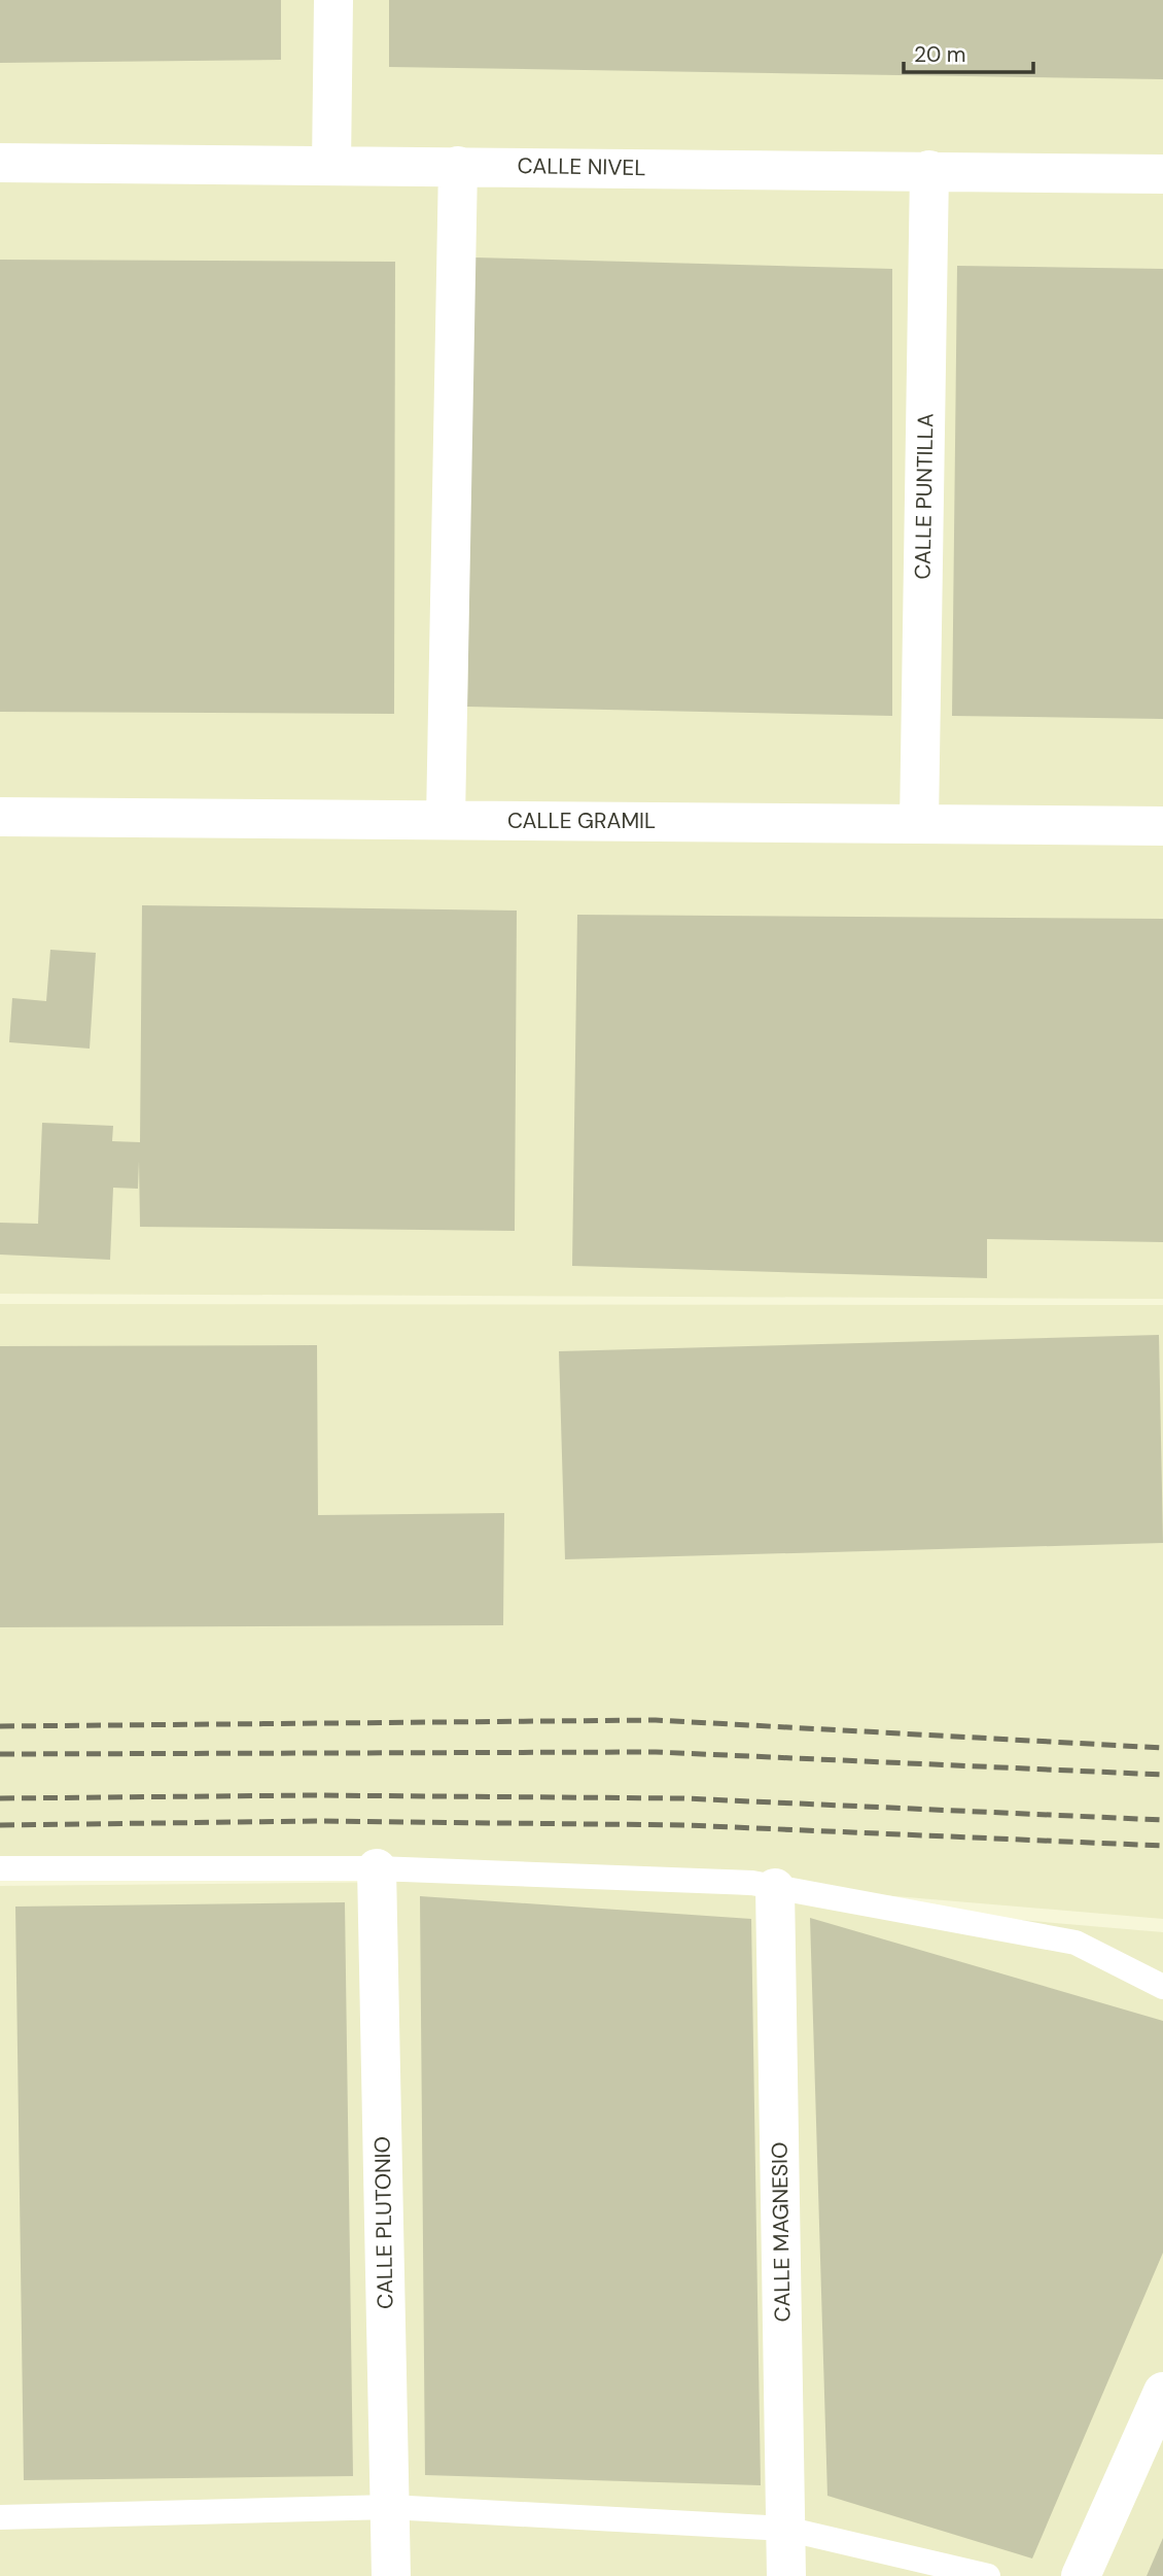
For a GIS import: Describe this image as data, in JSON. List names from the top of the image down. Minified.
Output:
{"streets":{"street":["CALLE NIVEL","CALLE PUNTILLA","CALLE GRAMIL","CALLE PLUTONIO","CALLE MAGNESIO"]},"crossings":[["CALLE NIVEL","CALLE PUNTILLA"],["CALLE PUNTILLA","CALLE GRAMIL"]],"scale_bar":"20 m"}
